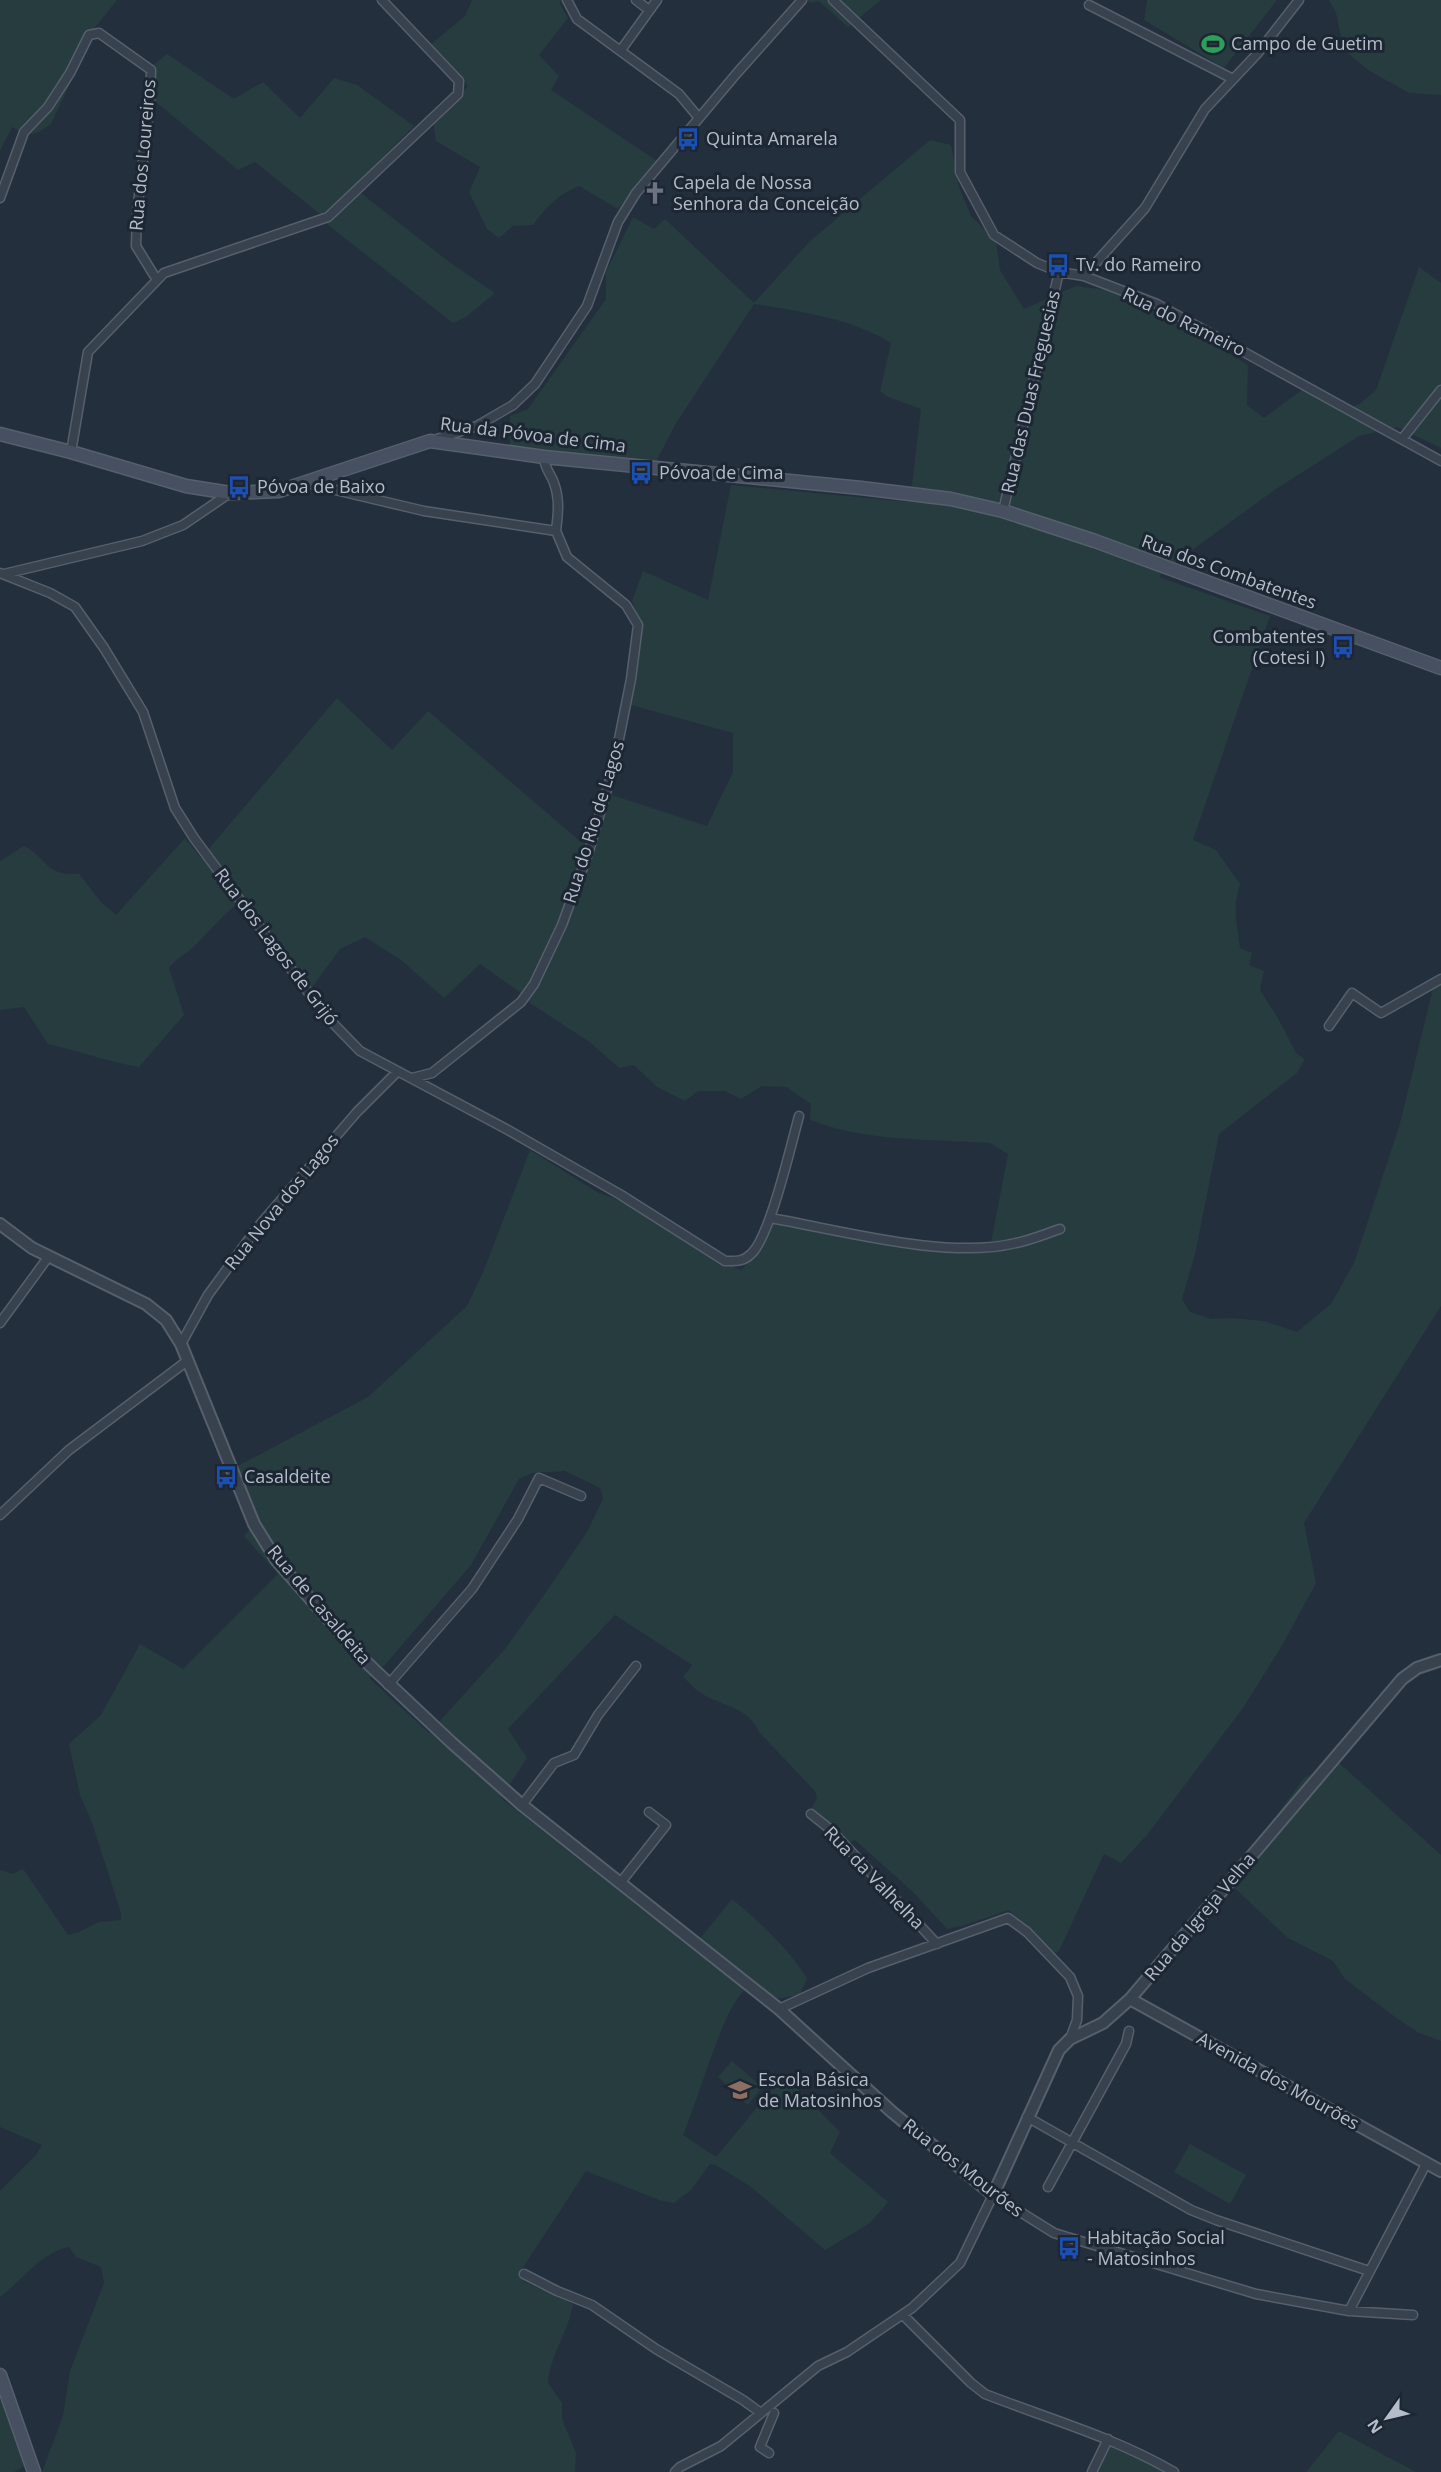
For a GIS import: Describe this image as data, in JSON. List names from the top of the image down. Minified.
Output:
{"streets":{"main road":["Rua da Póvoa de Cima","Rua dos Combatentes"],"street":["Rua dos Loureiros","Rua do Rameiro","Rua das Duas Freguesias","Rua do Rio de Lagos","Rua dos Lagos de Grijó","Rua Nova dos Lagos","Rua de Casaldeita","Rua da Valhelha","Rua da Igreja Velha","Avenida dos Mourões","Rua dos Mourões"]},"crossings":[["Rua do Rameiro","Rua das Duas Freguesias"],["Rua das Duas Freguesias","Rua da Póvoa de Cima"],["Rua das Duas Freguesias","Rua dos Combatentes"],["Rua da Póvoa de Cima","Rua dos Combatentes"],["Rua da Póvoa de Cima","Rua do Rio de Lagos"],["Rua do Rio de Lagos","Rua dos Lagos de Grijó"],["Rua dos Lagos de Grijó","Rua Nova dos Lagos"],["Rua Nova dos Lagos","Rua de Casaldeita"],["Rua de Casaldeita","Rua dos Mourões"],["Rua da Igreja Velha","Avenida dos Mourões"],["Rua da Igreja Velha","Rua dos Mourões"]],"places":{"sports":["Campo de Guetim"],"bus stop":["Quinta Amarela","Tv. do Rameiro","Póvoa de Cima","Póvoa de Baixo","Combatentes (Cotesi I)","Casaldeite","Habitação Social - Matosinhos"],"church":["Capela de Nossa Senhora da Conceição"],"school or university":["Escola Básica de Matosinhos"]},"north":"bottom left"}
